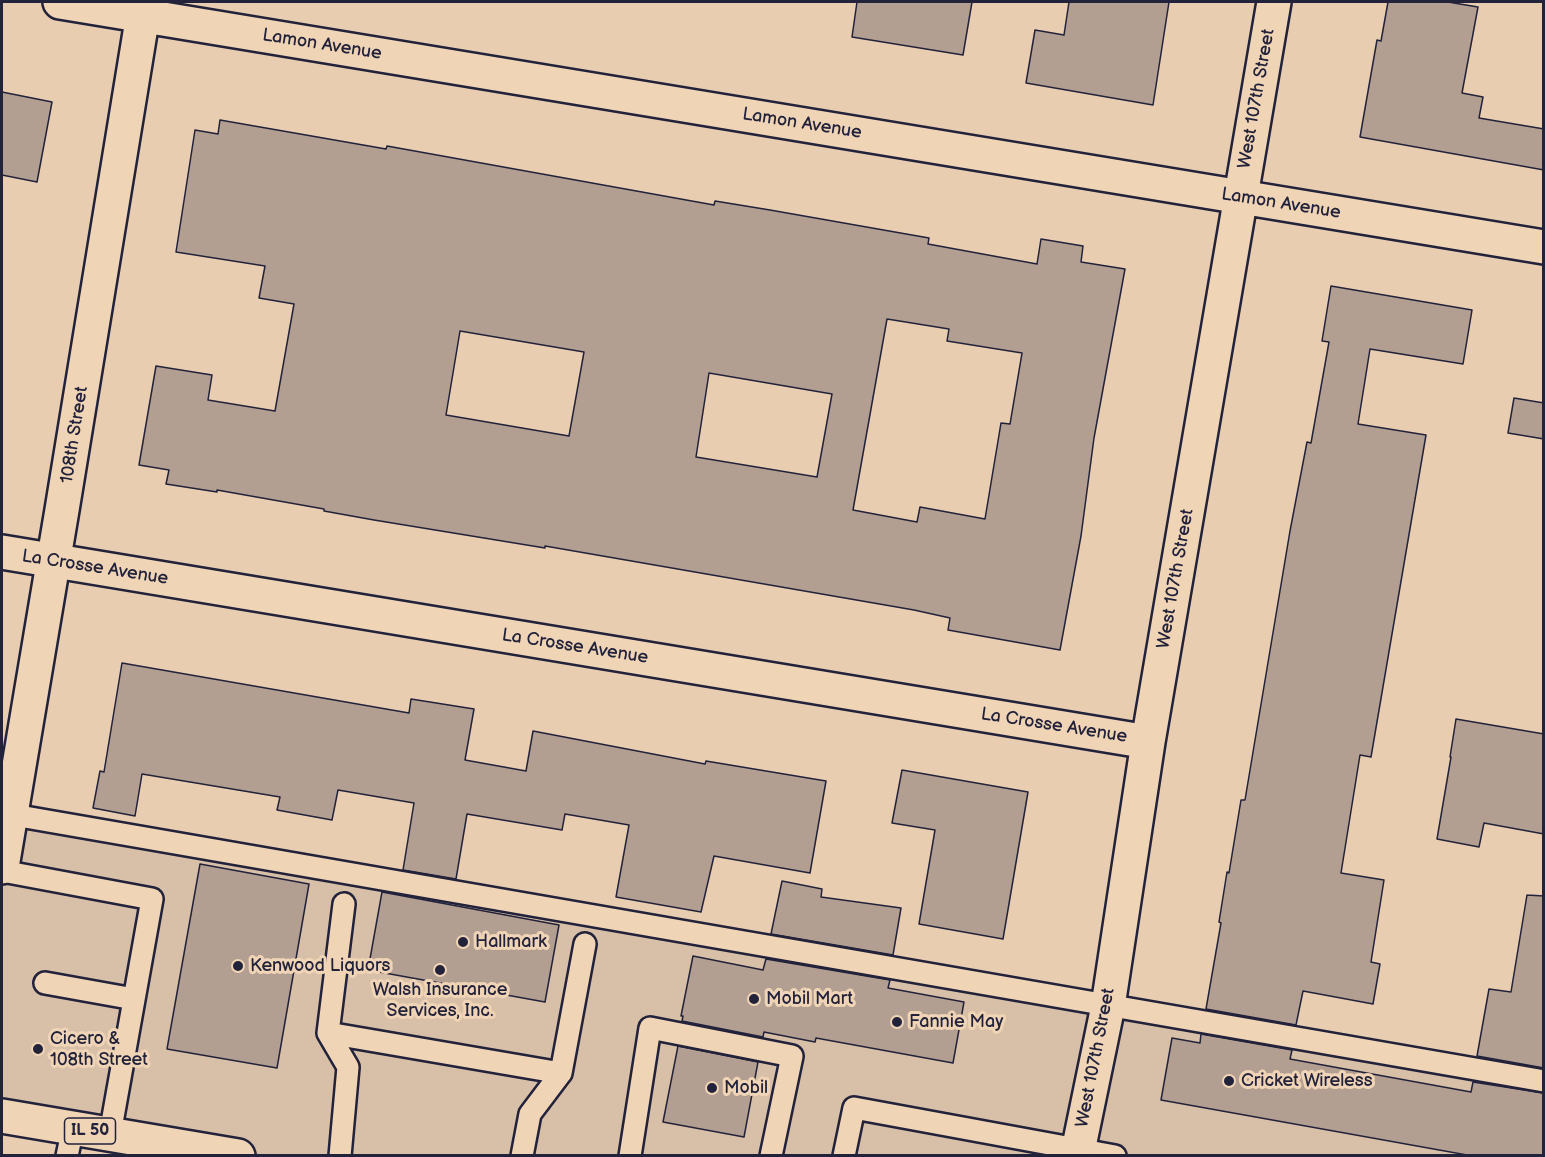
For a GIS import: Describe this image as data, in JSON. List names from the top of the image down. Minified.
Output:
{"streets":{"street":["Lamon Avenue","West 107th Street","108th Street","La Crosse Avenue","IL 50"]},"crossings":[["Lamon Avenue","West 107th Street"],["Lamon Avenue","108th Street"],["West 107th Street","La Crosse Avenue"],["108th Street","La Crosse Avenue"]],"places":["Hallmark","Kenwood Liquors","Walsh Insurance Services, Inc.","Mobil Mart","Fannie May","Cicero & 108th Street","Cricket Wireless","Mobil"]}
